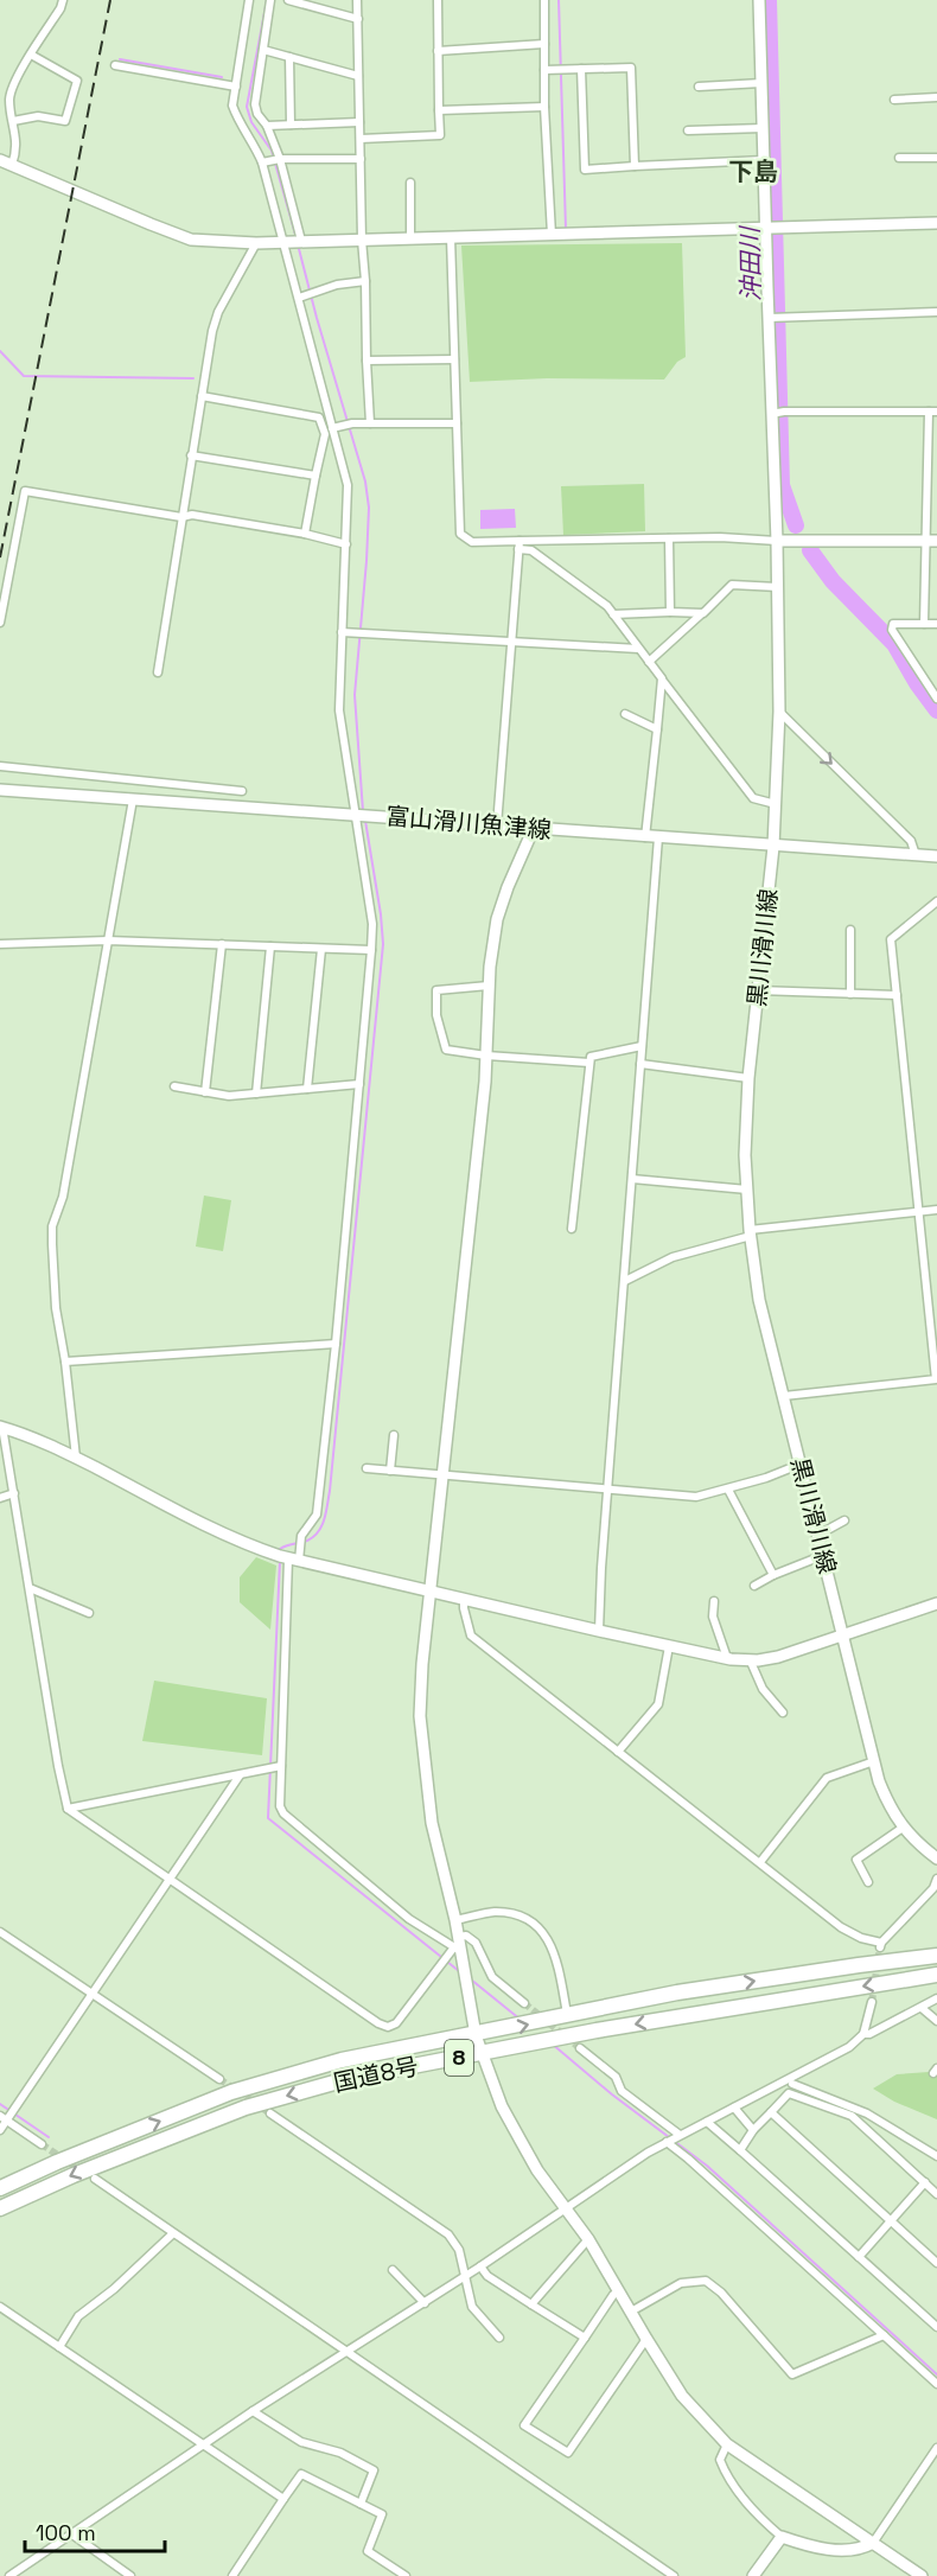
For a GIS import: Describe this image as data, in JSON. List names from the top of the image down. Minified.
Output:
{"streets":{"highway":["8","国道8号"],"street":["富山滑川魚津線","黒川滑川線"]},"crossings":[["富山滑川魚津線","黒川滑川線"]],"districts":["下島"],"water":["沖田川"],"scale_bar":"100 m"}
